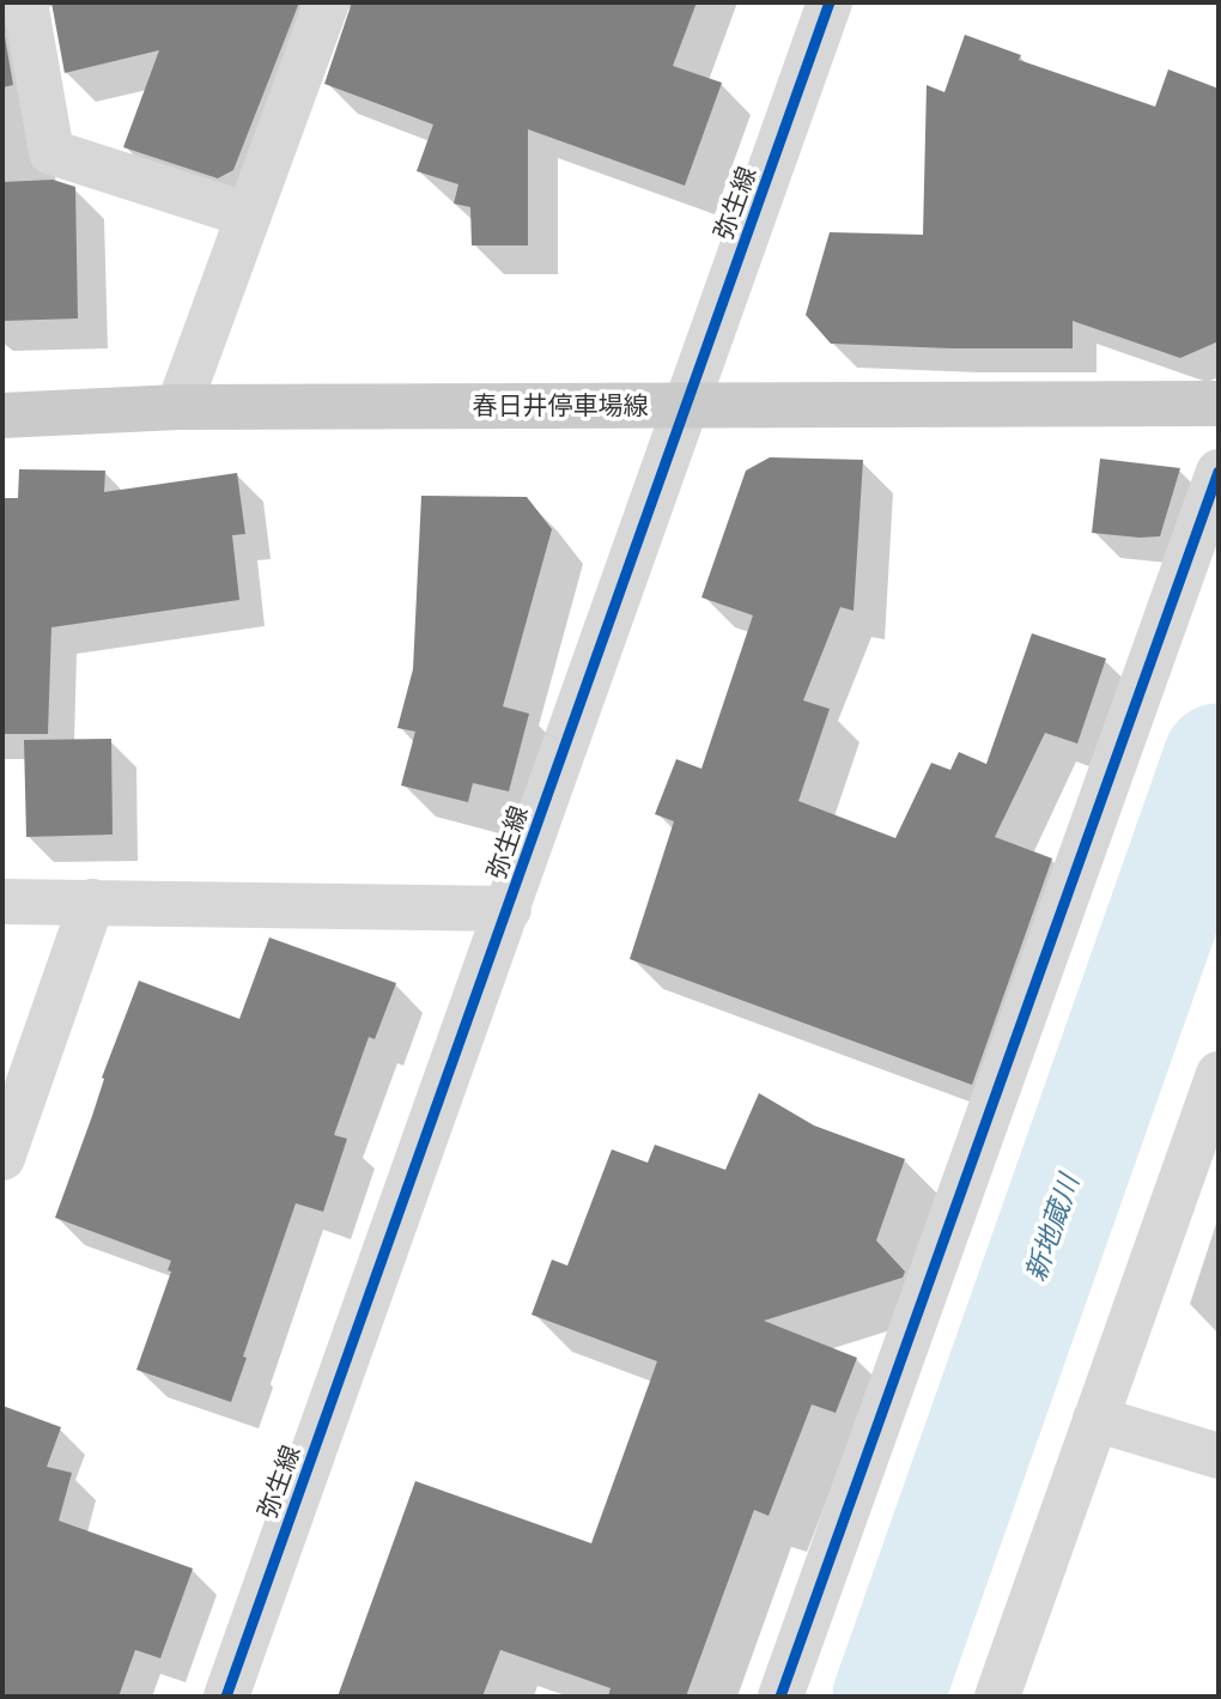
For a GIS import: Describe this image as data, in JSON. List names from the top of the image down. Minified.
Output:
{"streets":{"main road":["春日井停車場線"],"street":["弥生線"]},"crossings":[["弥生線","春日井停車場線"]],"water":["新地蔵川"]}
